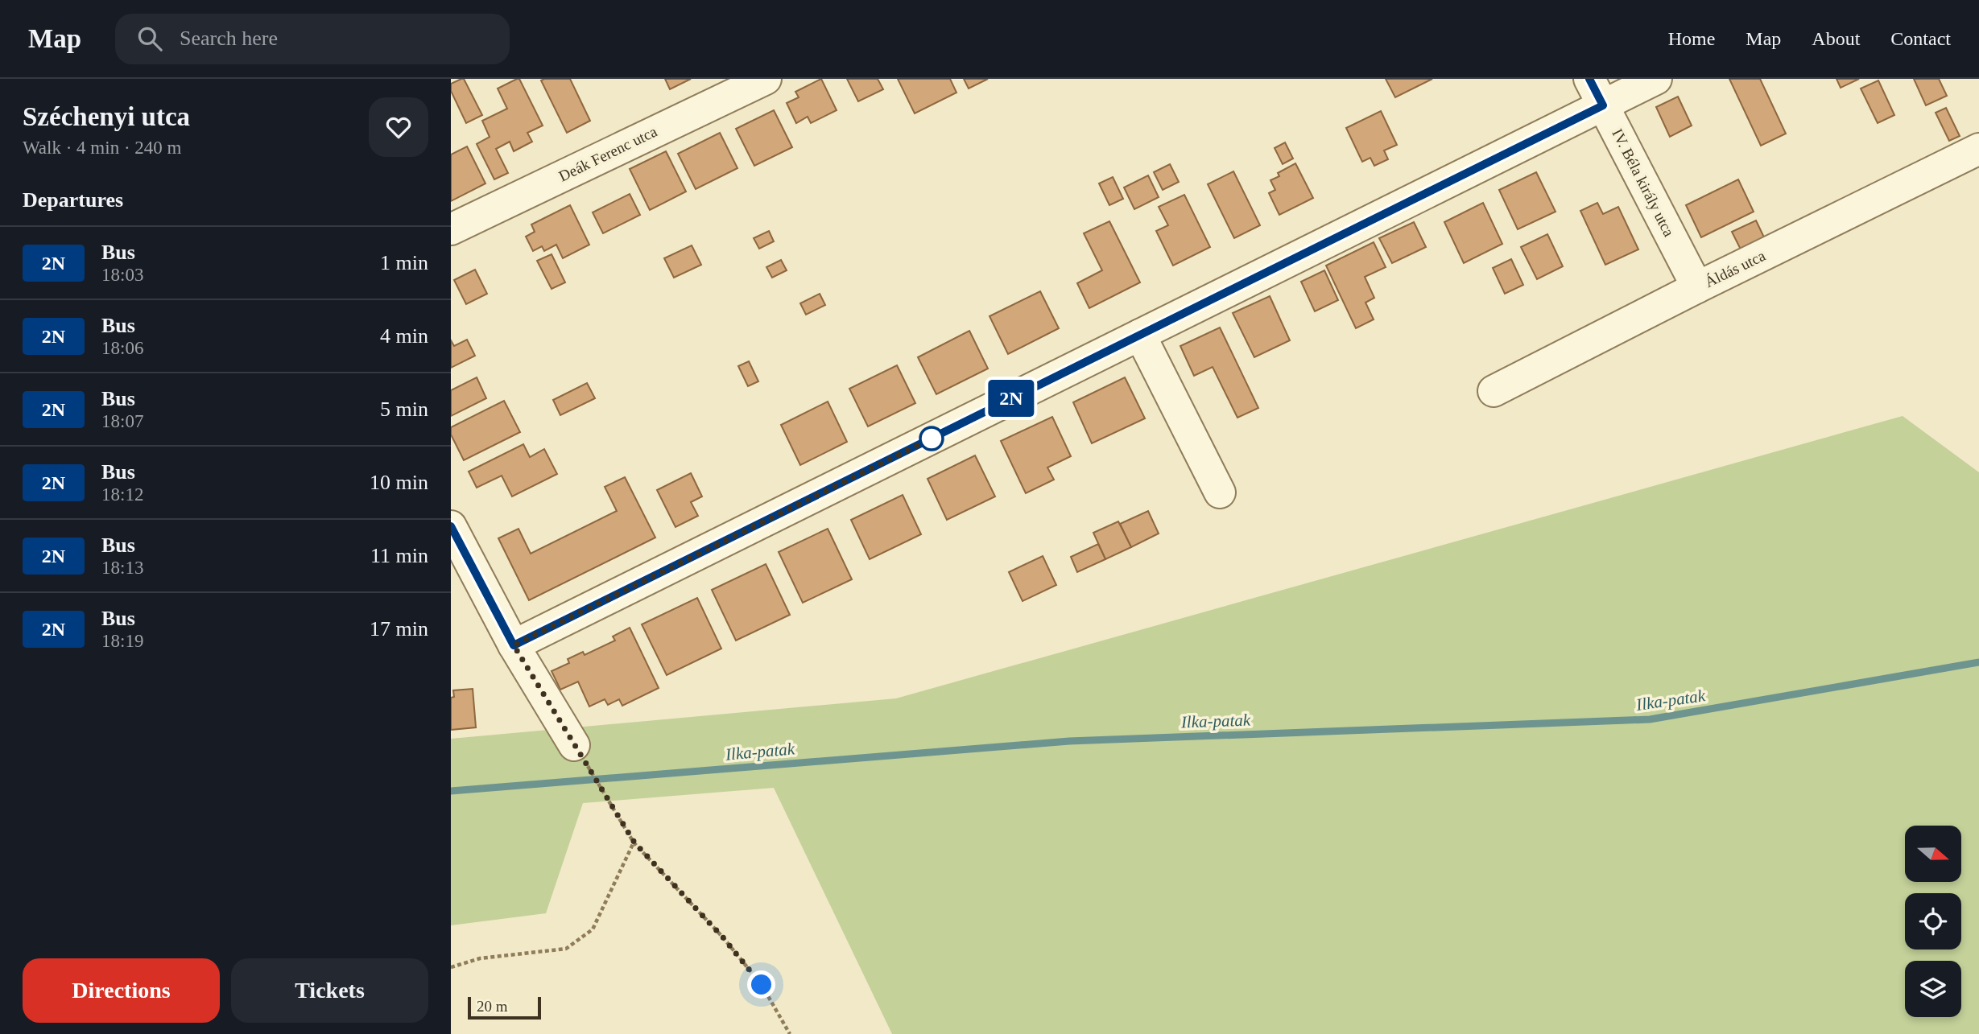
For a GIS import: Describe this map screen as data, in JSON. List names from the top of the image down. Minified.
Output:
{"streets":{"street":["Deák Ferenc utca","IV. Béla király utca","Áldás utca"]},"crossings":[["IV. Béla király utca","Áldás utca"]],"water":["Ilka-patak"],"lines":["bus line 2N"],"scale_bar":"20 m","north":"right","page":{"header":"Map","search":"Search here","nav":["Home","Map","About","Contact"],"heading":[["Széchenyi utca","Walk · 4 min · 240 m"],"Departures"],"on_map":"2N","list":[{"mark":"2N","name":"Bus","note":"18:03","value":"1 min"},{"mark":"2N","name":"Bus","note":"18:06","value":"4 min"},{"mark":"2N","name":"Bus","note":"18:07","value":"5 min"},{"mark":"2N","name":"Bus","note":"18:12","value":"10 min"},{"mark":"2N","name":"Bus","note":"18:13","value":"11 min"},{"mark":"2N","name":"Bus","note":"18:19","value":"17 min"}],"buttons":["Directions","Tickets"],"scale":"20 m"}}
